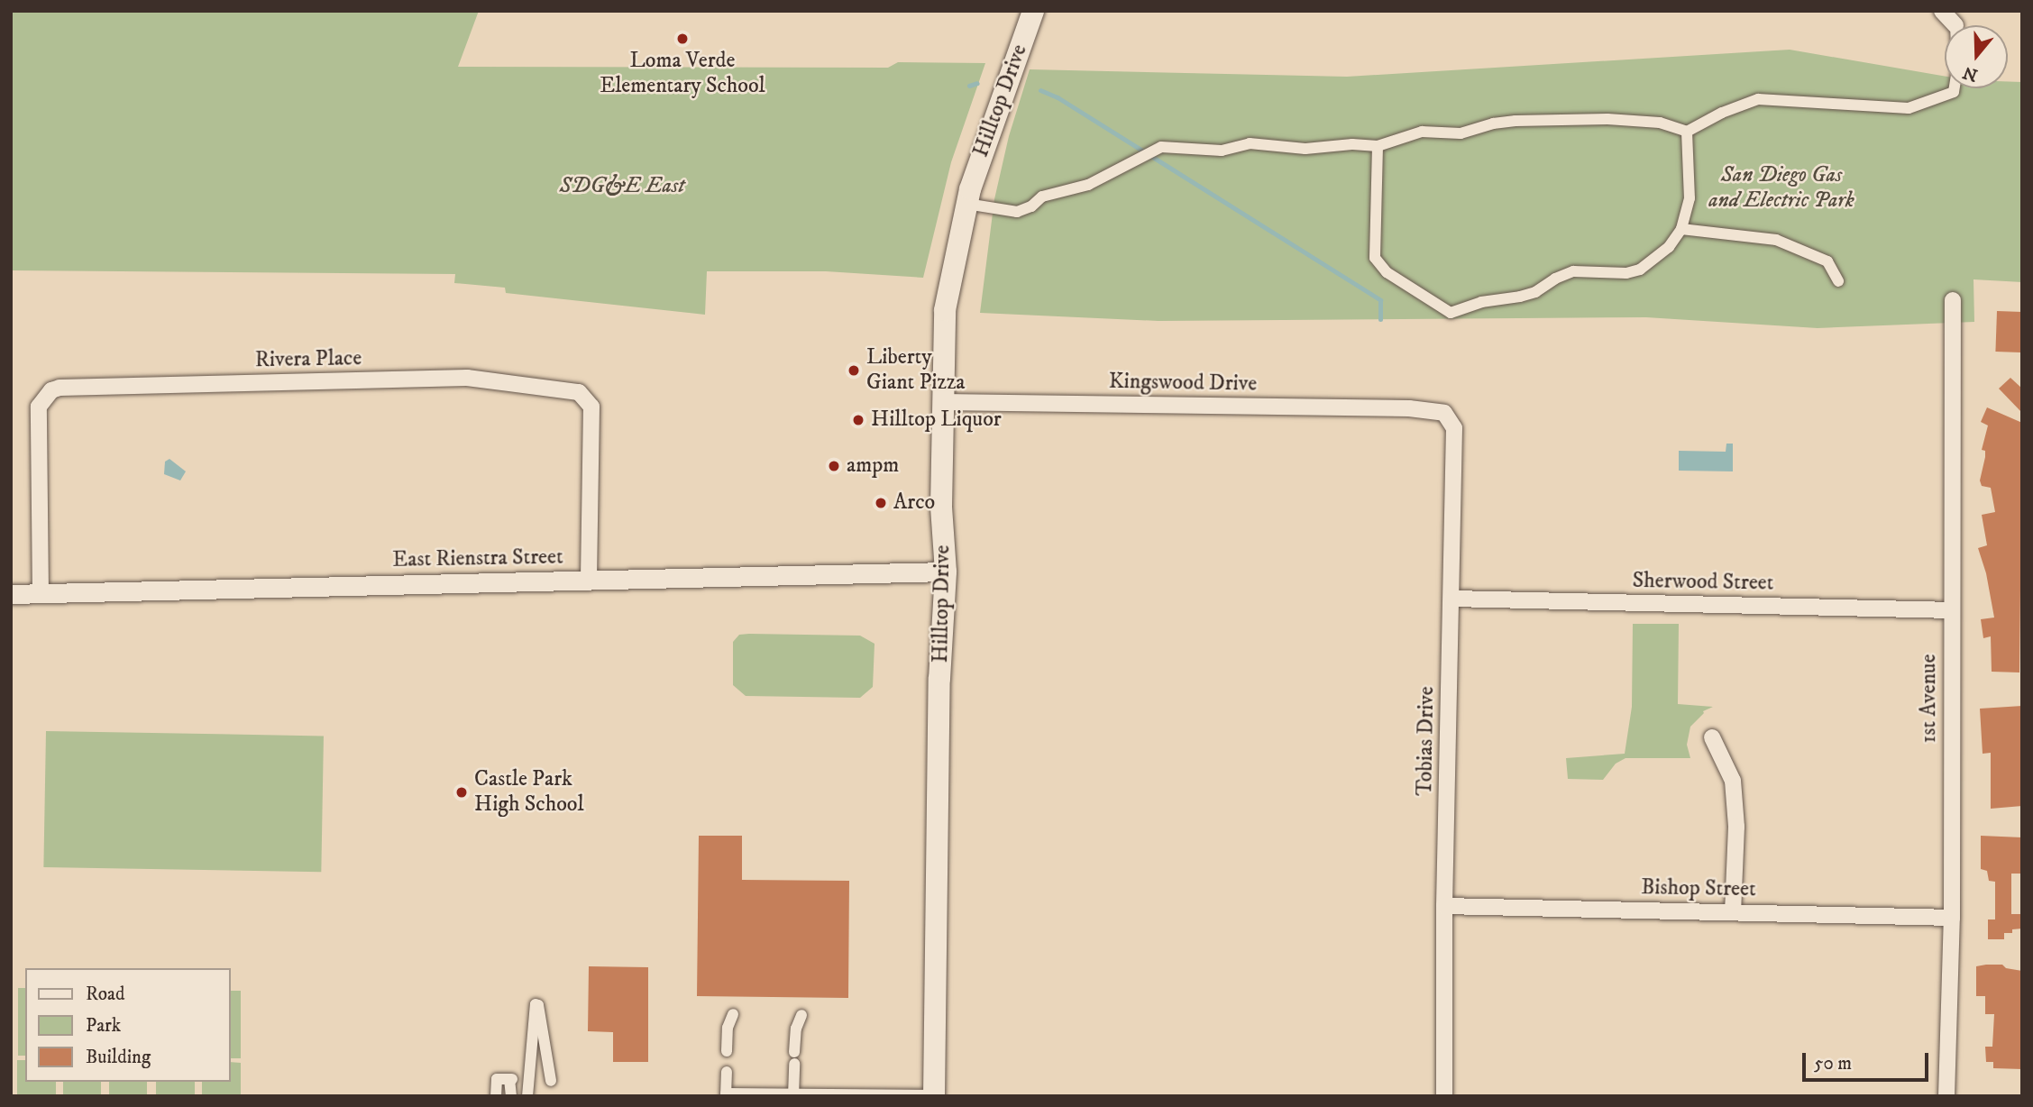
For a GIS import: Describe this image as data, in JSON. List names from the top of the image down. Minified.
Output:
{"streets":{"main road":["Hilltop Drive"],"street":["Rivera Place","Kingswood Drive","East Rienstra Street","Sherwood Street","1st Avenue","Tobias Drive","Bishop Street"]},"crossings":[["Hilltop Drive","Kingswood Drive"],["Hilltop Drive","East Rienstra Street"],["Rivera Place","East Rienstra Street"],["Kingswood Drive","Tobias Drive"],["Sherwood Street","1st Avenue"],["Sherwood Street","Tobias Drive"],["1st Avenue","Bishop Street"],["Tobias Drive","Bishop Street"]],"parks":["San Diego Gas and Electric Park","SDG&E East"],"places":["Loma Verde Elementary School","Liberty Giant Pizza","Hilltop Liquor","ampm","Arco","Castle Park High School"],"legend":["Road","Park","Building"],"scale_bar":"50 m","north":"bottom"}
